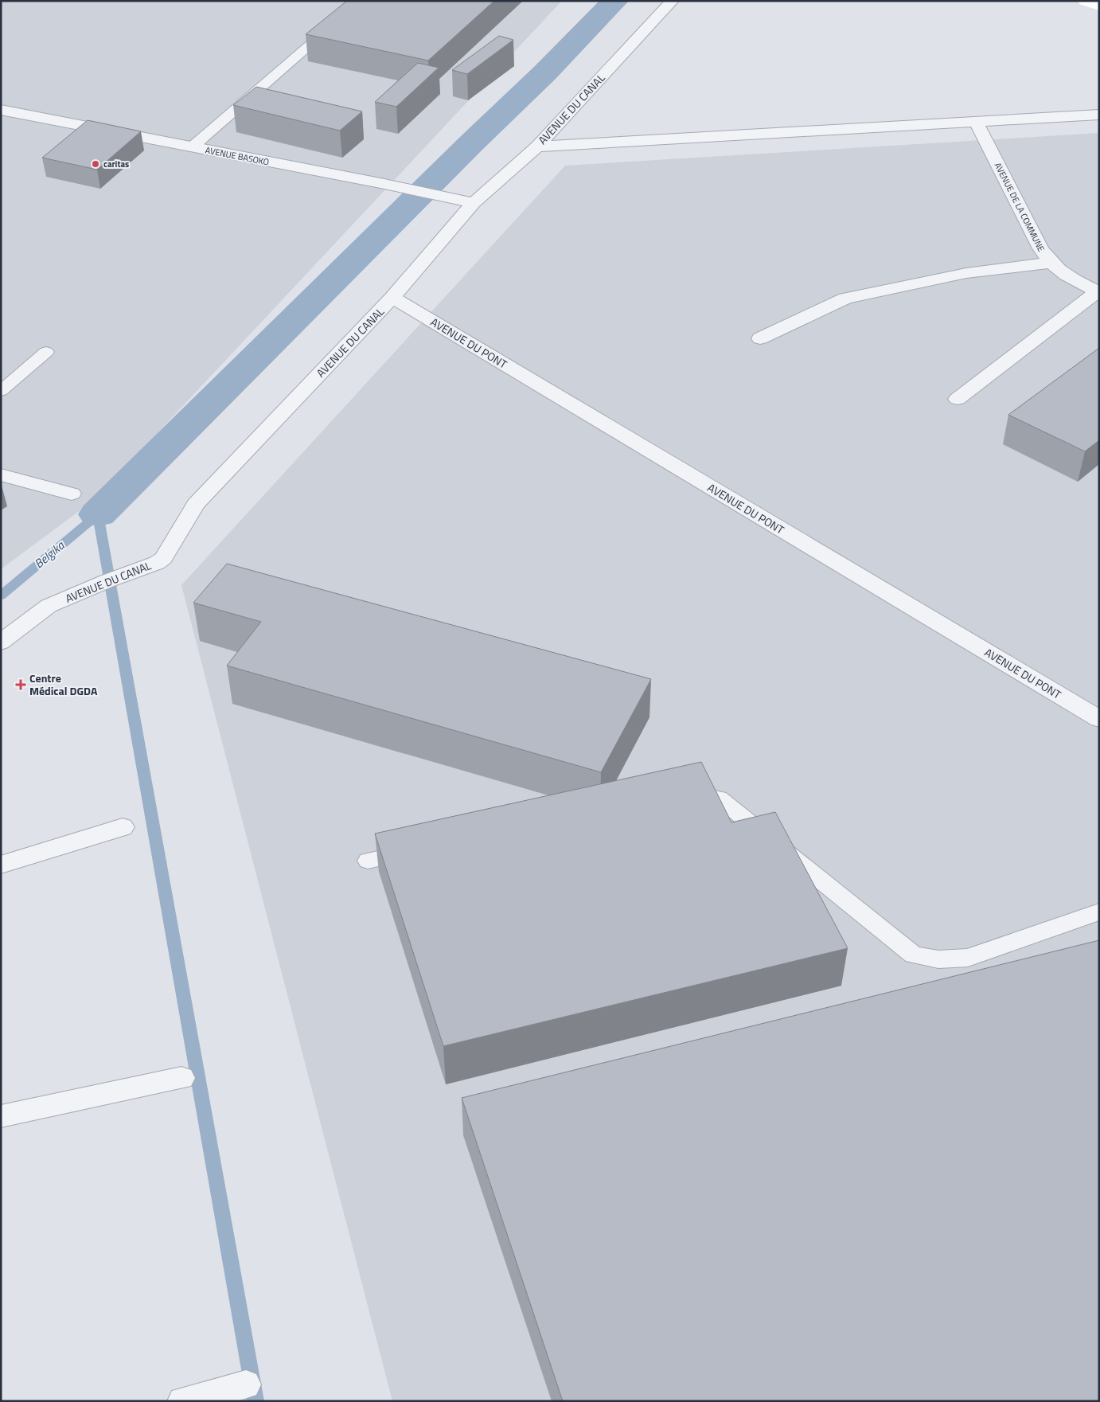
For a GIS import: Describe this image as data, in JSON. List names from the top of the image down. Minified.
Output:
{"streets":{"street":["AVENUE DU CANAL","AVENUE BASOKO","AVENUE DE LA COMMUNE","AVENUE DU PONT"]},"crossings":[["AVENUE DU CANAL","AVENUE BASOKO"],["AVENUE DU CANAL","AVENUE DU PONT"]],"water":["Belgika"],"places":{"other":["caritas"],"health":["Centre Médical DGDA"]}}
